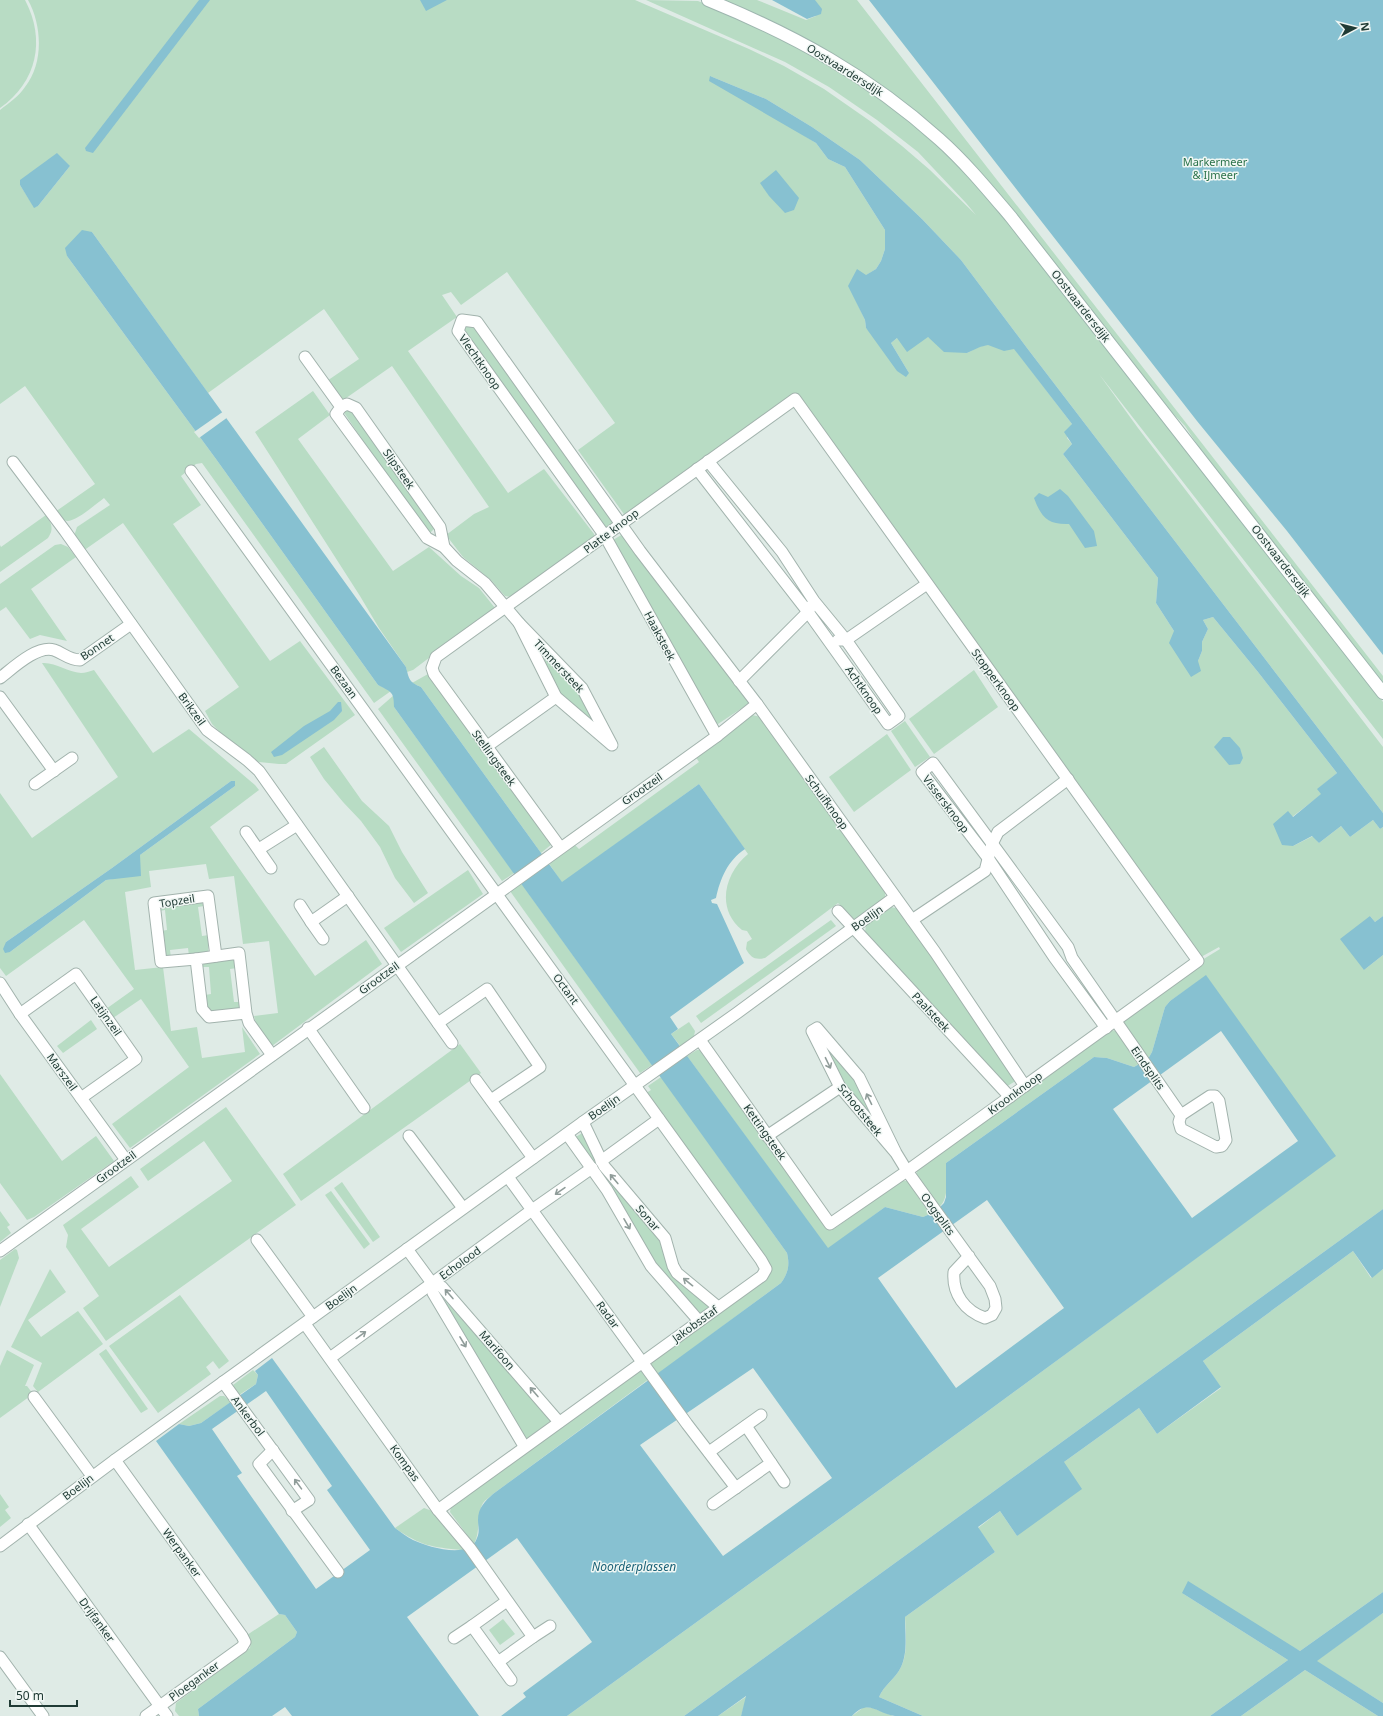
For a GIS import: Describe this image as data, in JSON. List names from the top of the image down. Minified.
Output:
{"streets":{"main road":["Oostvaardersdijk"],"street":["Vlechtknoop","Slipsteek","Platte knoop","Haaksteek","Bonnet","Timmersteek","Stopperknoop","Bezaan","Achtknoop","Brikzeil","Stellingsteek","Grootzeil","Schuifknoop","Vissersknoop","Topzeil","Boelijn","Octant","Paalsteek","Latijnzeil","Eindsplits","Marszeil","Kroonknoop","Schootsteek","Kettingsteek","Oogsplits","Sonar","Echolood","Radar","Jakobsstaf","Marifoon","Ankerbol","Kompas","Werpanker","Drijfanker","Ploeganker"]},"crossings":[["Vlechtknoop","Platte knoop"],["Vlechtknoop","Haaksteek"],["Vlechtknoop","Schuifknoop"],["Slipsteek","Platte knoop"],["Slipsteek","Timmersteek"],["Platte knoop","Haaksteek"],["Platte knoop","Timmersteek"],["Platte knoop","Stopperknoop"],["Platte knoop","Achtknoop"],["Platte knoop","Stellingsteek"],["Platte knoop","Schuifknoop"],["Haaksteek","Grootzeil"],["Bonnet","Brikzeil"],["Stopperknoop","Kroonknoop"],["Bezaan","Grootzeil"],["Bezaan","Octant"],["Brikzeil","Grootzeil"],["Stellingsteek","Grootzeil"],["Grootzeil","Schuifknoop"],["Grootzeil","Topzeil"],["Grootzeil","Octant"],["Grootzeil","Marszeil"],["Schuifknoop","Boelijn"],["Schuifknoop","Kroonknoop"],["Vissersknoop","Eindsplits"],["Vissersknoop","Kroonknoop"],["Boelijn","Octant"],["Boelijn","Paalsteek"],["Boelijn","Kettingsteek"],["Boelijn","Sonar"],["Boelijn","Radar"],["Boelijn","Jakobsstaf"],["Boelijn","Marifoon"],["Boelijn","Ankerbol"],["Boelijn","Kompas"],["Boelijn","Werpanker"],["Boelijn","Drijfanker"],["Octant","Jakobsstaf"],["Paalsteek","Kroonknoop"],["Latijnzeil","Marszeil"],["Eindsplits","Kroonknoop"],["Kroonknoop","Schootsteek"],["Kroonknoop","Kettingsteek"],["Kroonknoop","Oogsplits"],["Schootsteek","Oogsplits"],["Sonar","Echolood"],["Sonar","Jakobsstaf"],["Echolood","Radar"],["Echolood","Marifoon"],["Echolood","Kompas"],["Radar","Jakobsstaf"],["Jakobsstaf","Marifoon"],["Jakobsstaf","Kompas"],["Werpanker","Ploeganker"],["Drijfanker","Ploeganker"]],"water":["Noorderplassen"],"parks":["Markermeer & IJmeer"],"scale_bar":"50 m","north":"right"}
